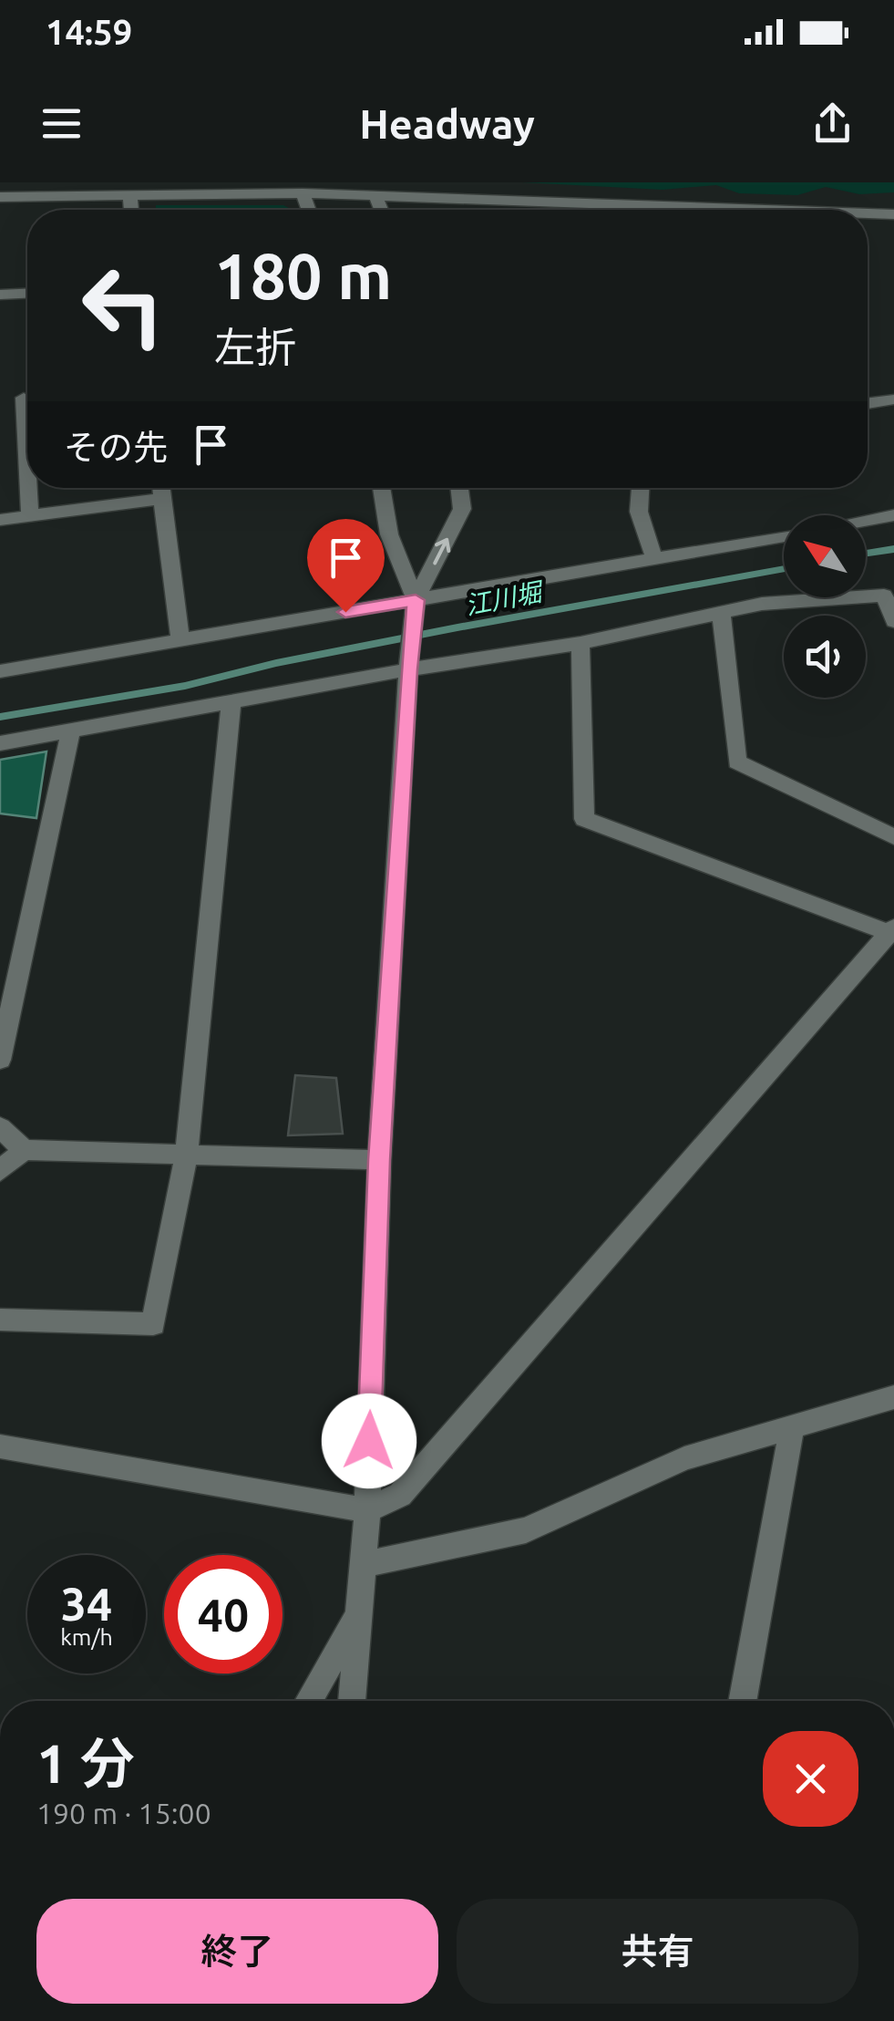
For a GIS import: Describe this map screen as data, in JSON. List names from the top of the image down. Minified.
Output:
{"water":["江川堀"],"north":"top left","page":{"status":"14:59","header":"Headway","turn":["180 m","左折"],"then":"その先","speed":"34 km/h","limit":"40","heading":["1 分","190 m · 15:00"],"buttons":["終了","共有"]}}
